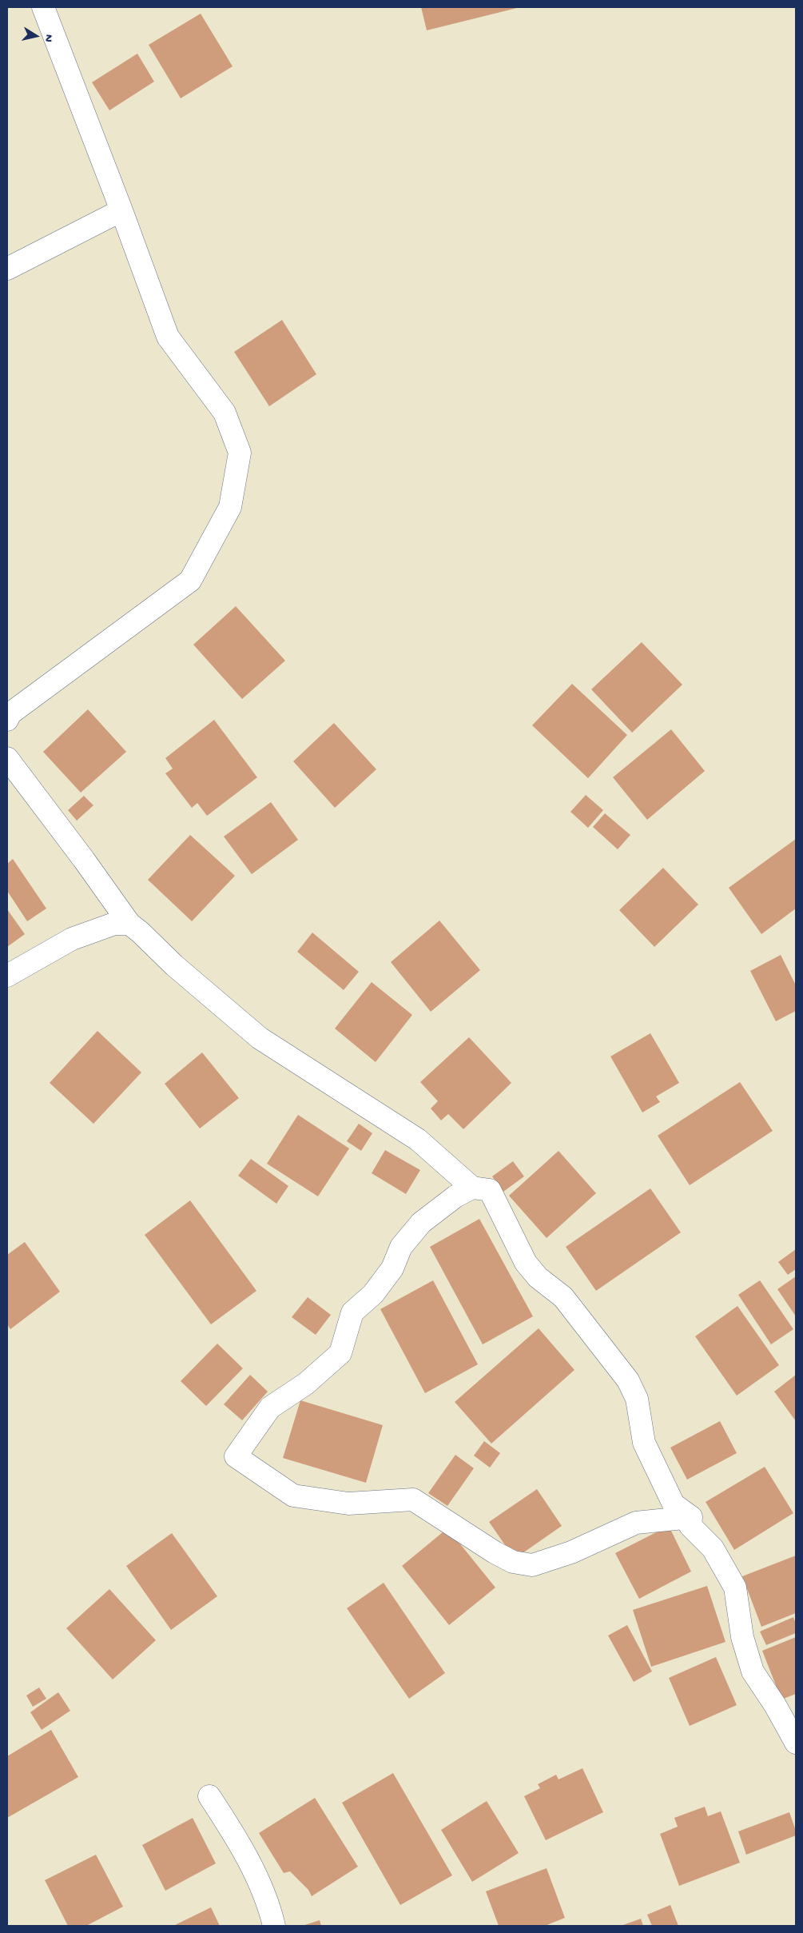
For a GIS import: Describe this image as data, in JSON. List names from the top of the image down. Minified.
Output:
{"north":"right"}
